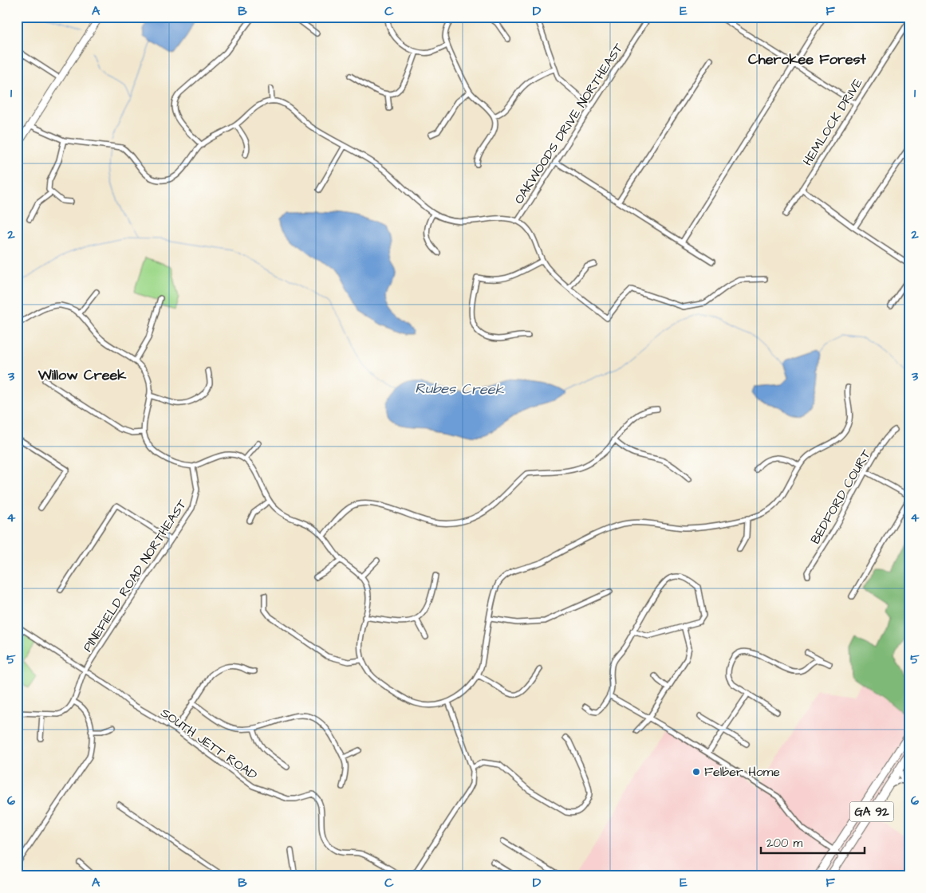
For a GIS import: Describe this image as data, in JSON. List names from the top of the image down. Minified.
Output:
{"streets":{"main road":["GA 92"],"street":["HEMLOCK DRIVE","OAKWOODS DRIVE NORTHEAST","BEDFORD COURT","PINEFIELD ROAD NORTHEAST","SOUTH JETT ROAD"]},"crossings":[["PINEFIELD ROAD NORTHEAST","SOUTH JETT ROAD"]],"districts":["Cherokee Forest","Willow Creek"],"water":["Rubes Creek"],"places":["Felber Home"],"scale_bar":"200 m","grid":{"columns":["A","B","C","D","E","F"],"rows":["1","2","3","4","5","6"]}}
